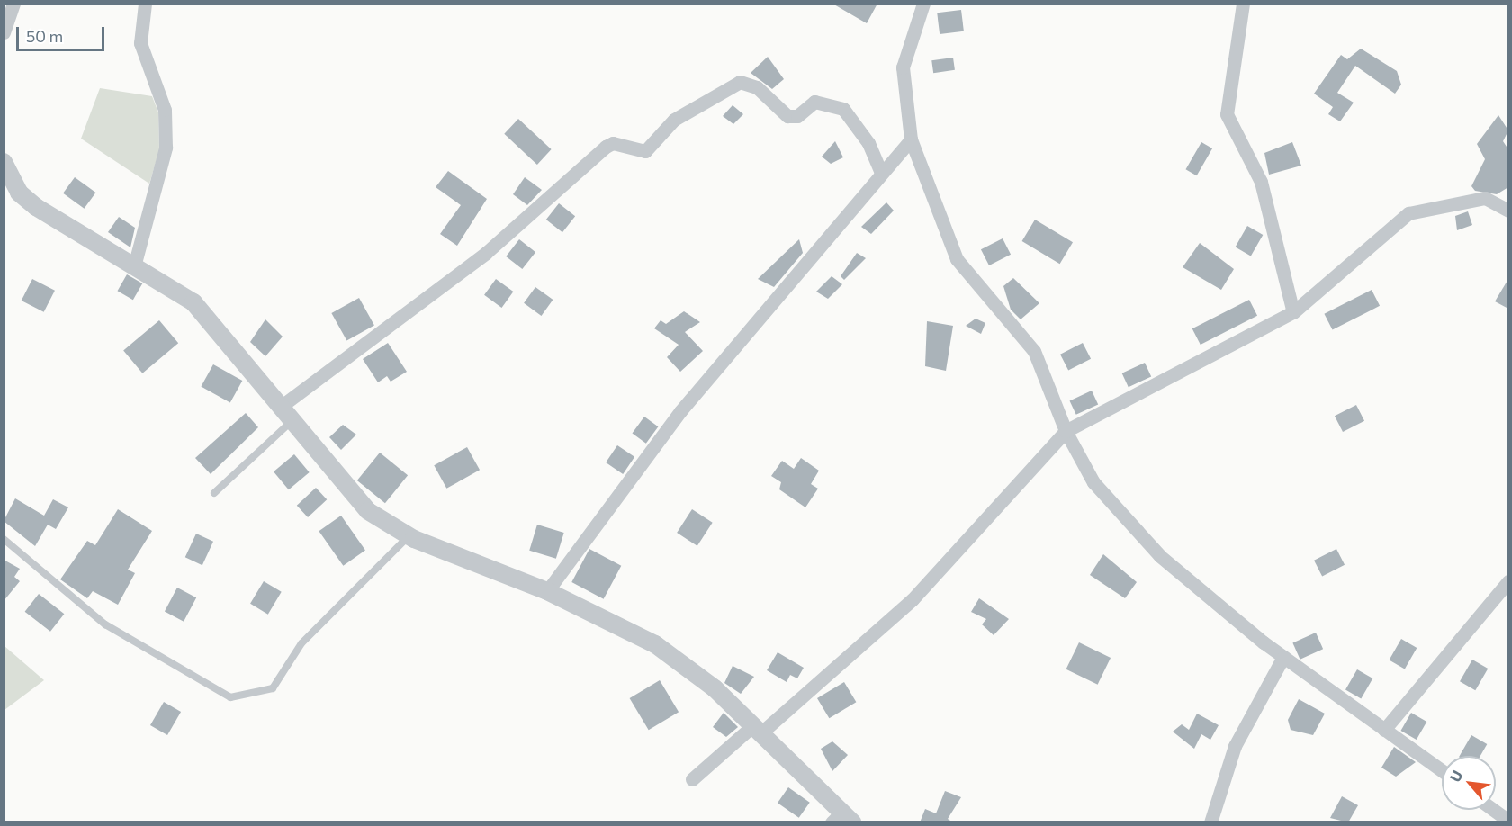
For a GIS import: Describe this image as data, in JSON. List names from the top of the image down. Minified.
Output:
{"scale_bar":"50 m","north":"top left"}
